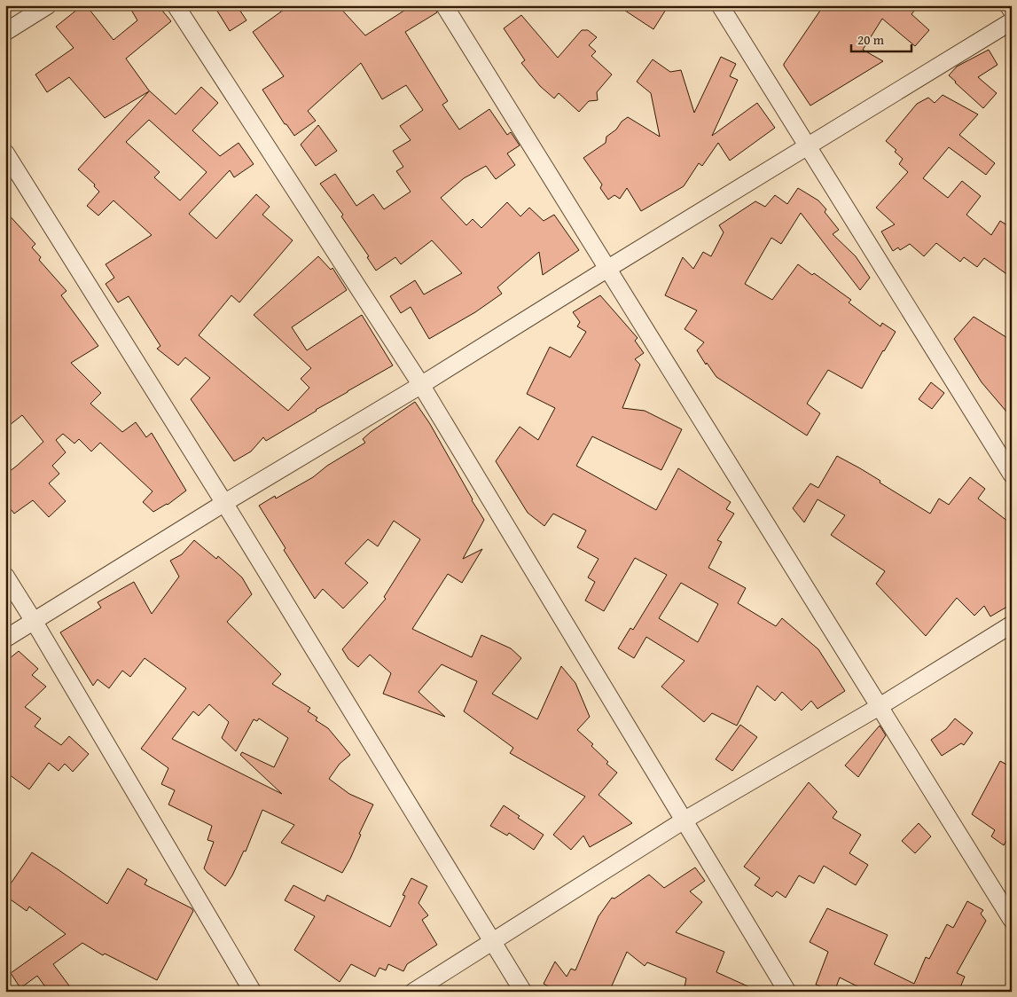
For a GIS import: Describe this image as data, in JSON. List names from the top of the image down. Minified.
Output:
{"scale_bar":"20 m"}
